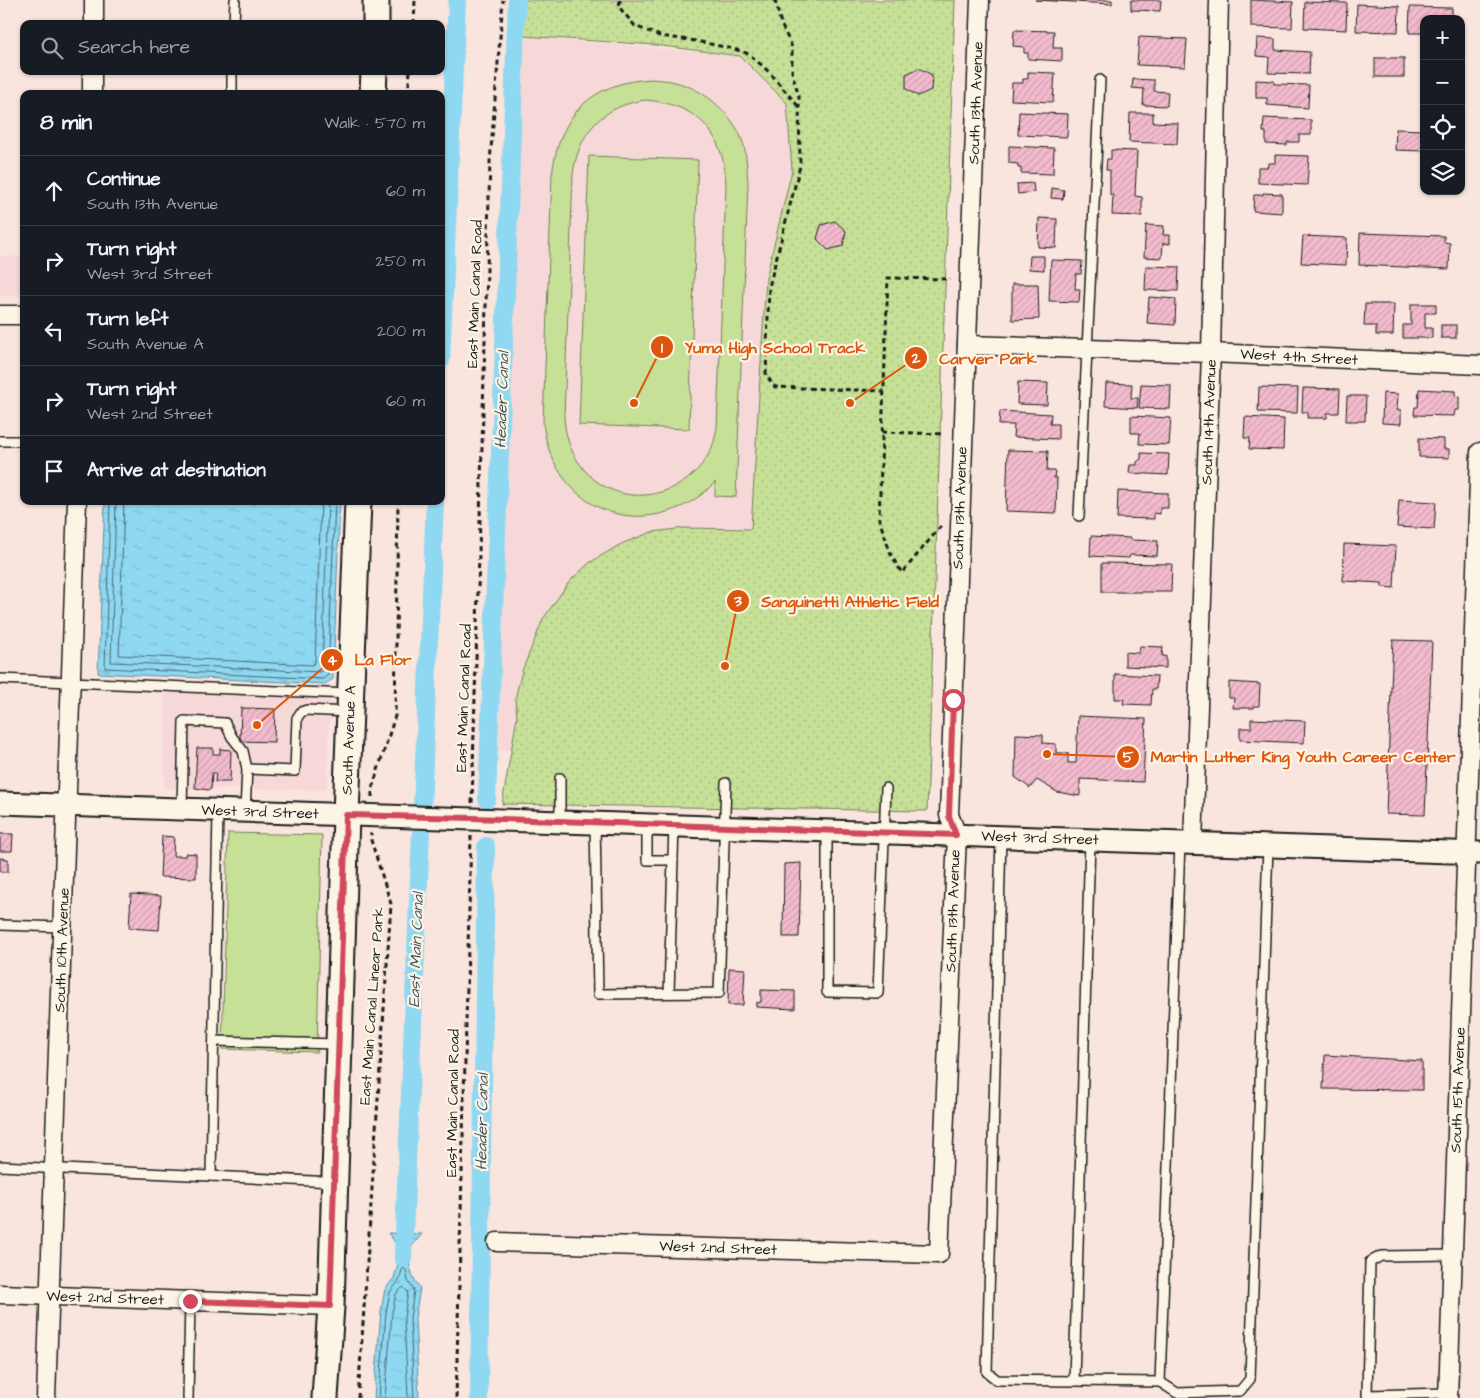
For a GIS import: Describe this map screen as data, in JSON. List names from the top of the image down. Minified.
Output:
{"streets":{"main road":["South Avenue A"],"street":["South 13th Avenue","West 4th Street","South 14th Avenue","West 3rd Street","South 10th Avenue","South 15th Avenue","West 2nd Street"],"path":["East Main Canal Road","East Main Canal Linear Park"]},"crossings":[["South 13th Avenue","West 4th Street"],["South 13th Avenue","West 3rd Street"],["South 13th Avenue","West 2nd Street"],["East Main Canal Road","West 3rd Street"],["West 4th Street","South 14th Avenue"],["South 14th Avenue","West 3rd Street"],["South Avenue A","West 3rd Street"],["South Avenue A","West 2nd Street"],["West 3rd Street","South 10th Avenue"],["West 3rd Street","East Main Canal Linear Park"],["West 3rd Street","South 15th Avenue"],["South 10th Avenue","West 2nd Street"]],"water":["Header Canal","East Main Canal"],"places":["Yuma High School Track","Carver Park","Sanguinetti Athletic Field","La Flor","Martin Luther King Youth Career Center"],"page":{"map_buttons":["+","−"],"search":"Search here","heading":["8 min","Walk · 570 m"],"list":[["Continue","South 13th Avenue","60 m"],["Turn right","West 3rd Street","250 m"],["Turn left","South Avenue A","200 m"],["Turn right","West 2nd Street","60 m"],"Arrive at destination"]}}
